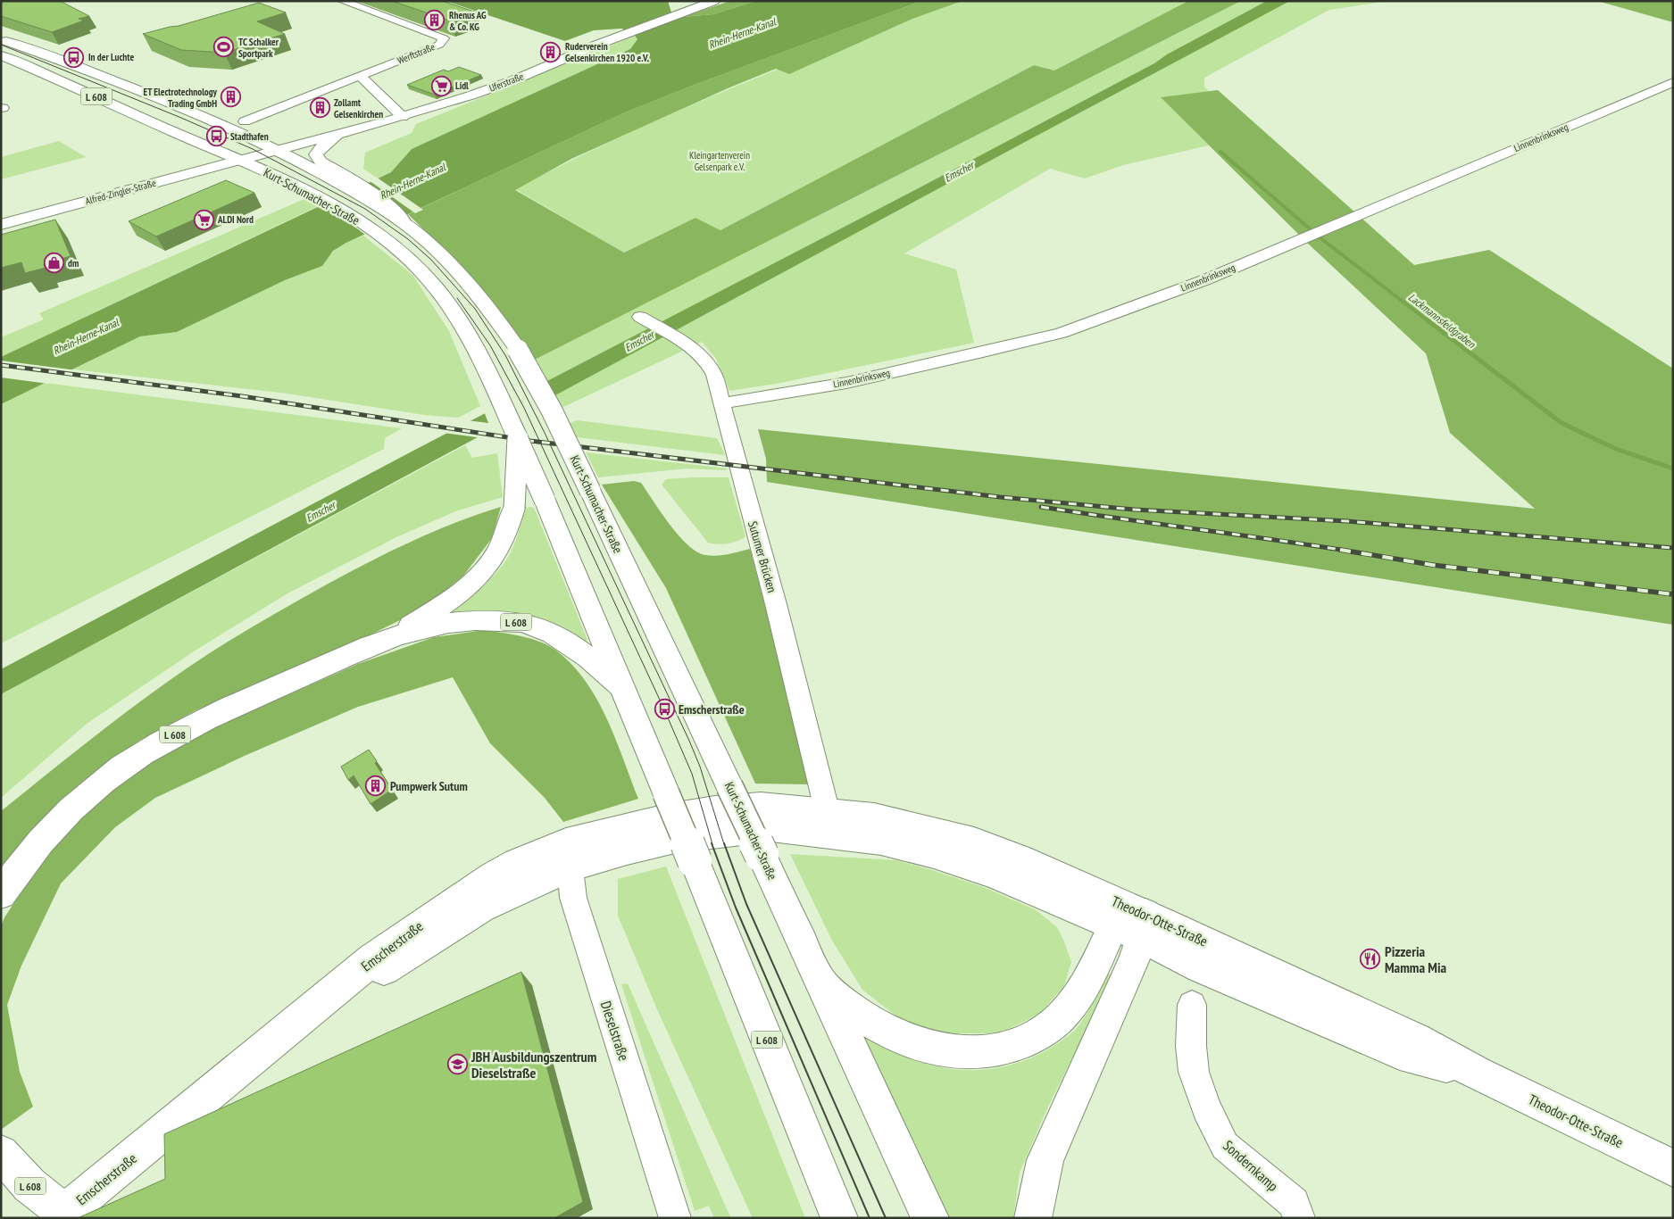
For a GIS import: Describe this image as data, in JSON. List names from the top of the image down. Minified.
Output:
{"streets":{"main road":["Uferstraße","L 608","Alfred-Zingler-Straße","Kurt-Schumacher-Straße","Theodor-Otte-Straße","Emscherstraße"],"street":["Werftstraße","Linnenbrinksweg","Sutumer Brücken","Dieselstraße","Sondernkamp"]},"crossings":[["Uferstraße","Alfred-Zingler-Straße"],["Uferstraße","Kurt-Schumacher-Straße"],["L 608","Kurt-Schumacher-Straße"],["L 608","Theodor-Otte-Straße"],["L 608","Emscherstraße"],["Linnenbrinksweg","Sutumer Brücken"],["Alfred-Zingler-Straße","Kurt-Schumacher-Straße"],["Sutumer Brücken","Theodor-Otte-Straße"],["Sutumer Brücken","Emscherstraße"],["Theodor-Otte-Straße","Emscherstraße"],["Emscherstraße","Dieselstraße"]],"water":["Rhein-Herne-Kanal","Emscher","Lackmannsfeldgraben"],"parks":["Kleingartenverein Gelsenpark e.V."],"places":{"building":["Rhenus AG & Co. KG","Ruderverein Gelsenkirchen 1920 e.V.","ET Electrotechnology Trading GmbH","Zollamt Gelsenkirchen","Pumpwerk Sutum"],"sports":["TC Schalker Sportpark"],"bus stop":["In der Luchte","Stadthafen","Emscherstraße"],"supermarket":["Lidl","ALDI Nord"],"shop":["dm"],"restaurant":["Pizzeria Mamma Mia"],"school or university":["JBH Ausbildungszentrum Dieselstraße"]}}
